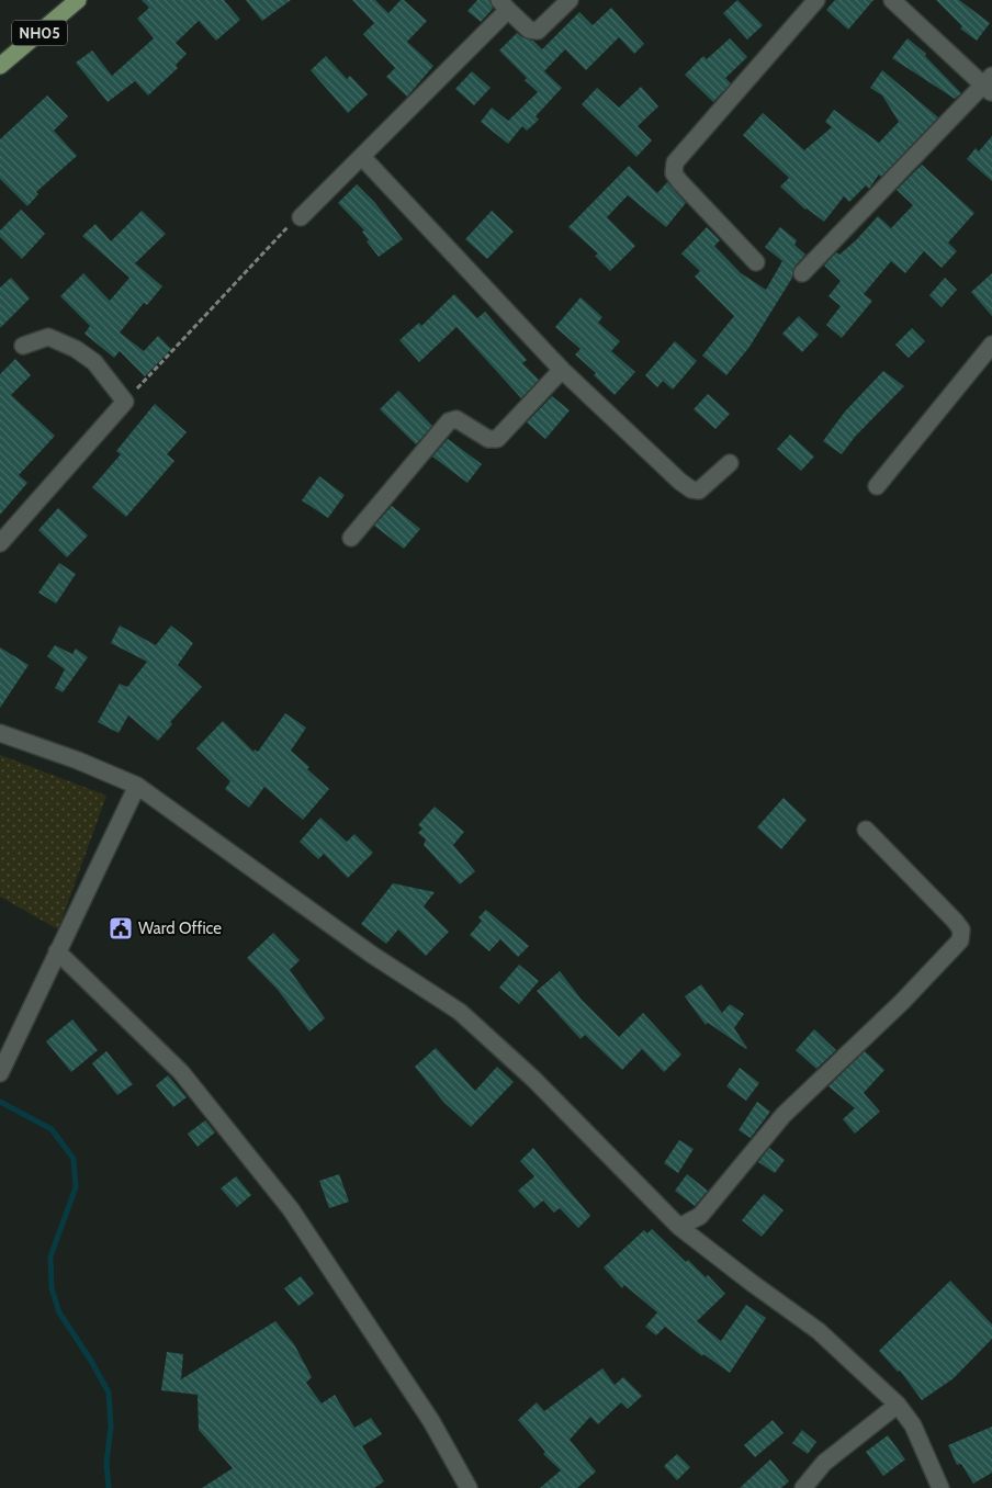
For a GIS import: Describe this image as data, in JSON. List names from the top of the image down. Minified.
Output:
{"streets":{"main road":["NH05"]},"places":{"public building":["Ward Office"]}}
